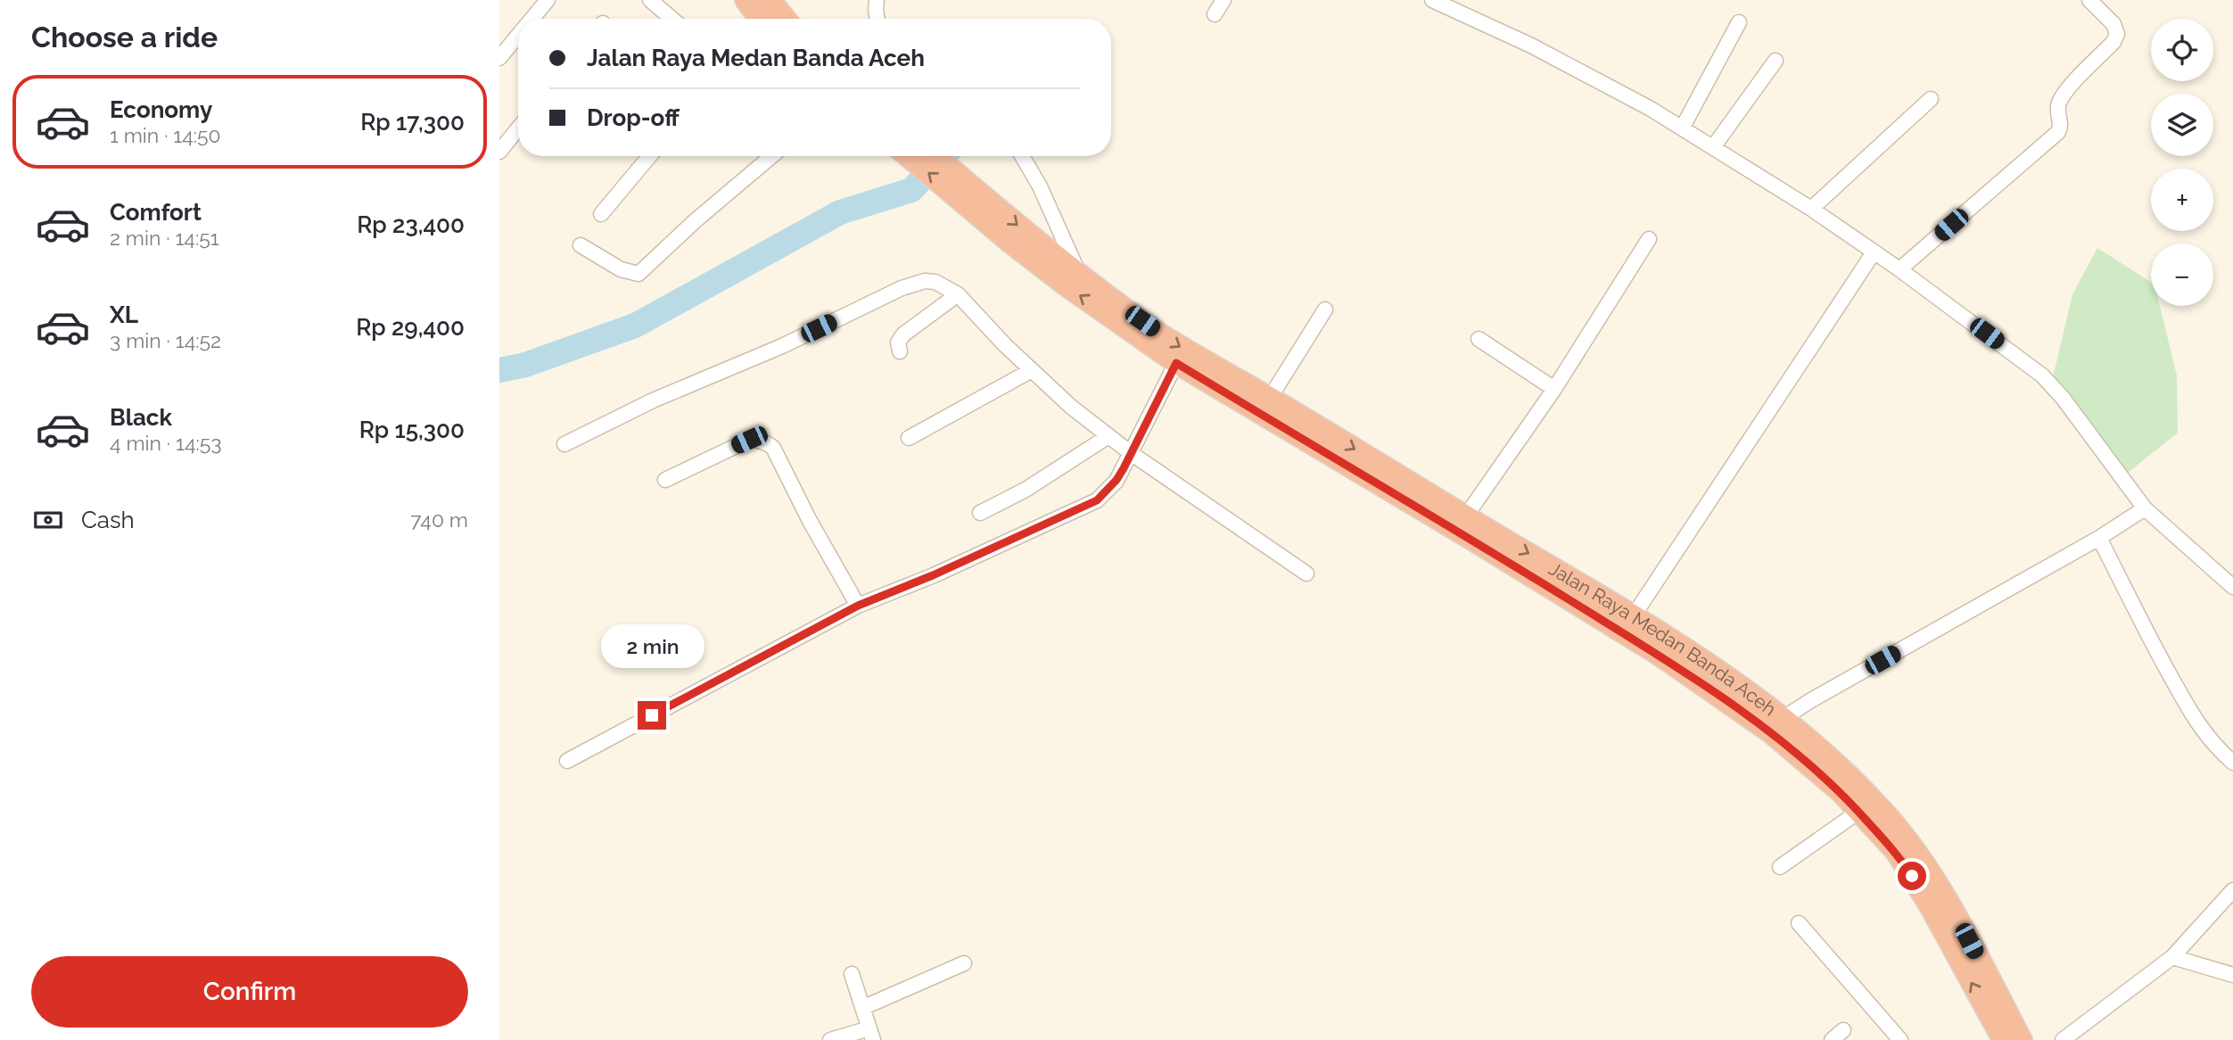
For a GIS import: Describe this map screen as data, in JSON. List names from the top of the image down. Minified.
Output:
{"streets":{"highway":["Jalan Raya Medan Banda Aceh"]},"page":{"heading":"Choose a ride","map_buttons":["+","−"],"banner":["Jalan Raya Medan Banda Aceh","Drop-off"],"list":[{"name":"Economy","note":"1 min · 14:50","value":"Rp 17,300"},{"name":"Comfort","note":"2 min · 14:51","value":"Rp 23,400"},{"name":"XL","note":"3 min · 14:52","value":"Rp 29,400"},{"name":"Black","note":"4 min · 14:53","value":"Rp 15,300"}],"pay":["Cash","740 m"],"bubble":"2 min","buttons":"Confirm"}}
